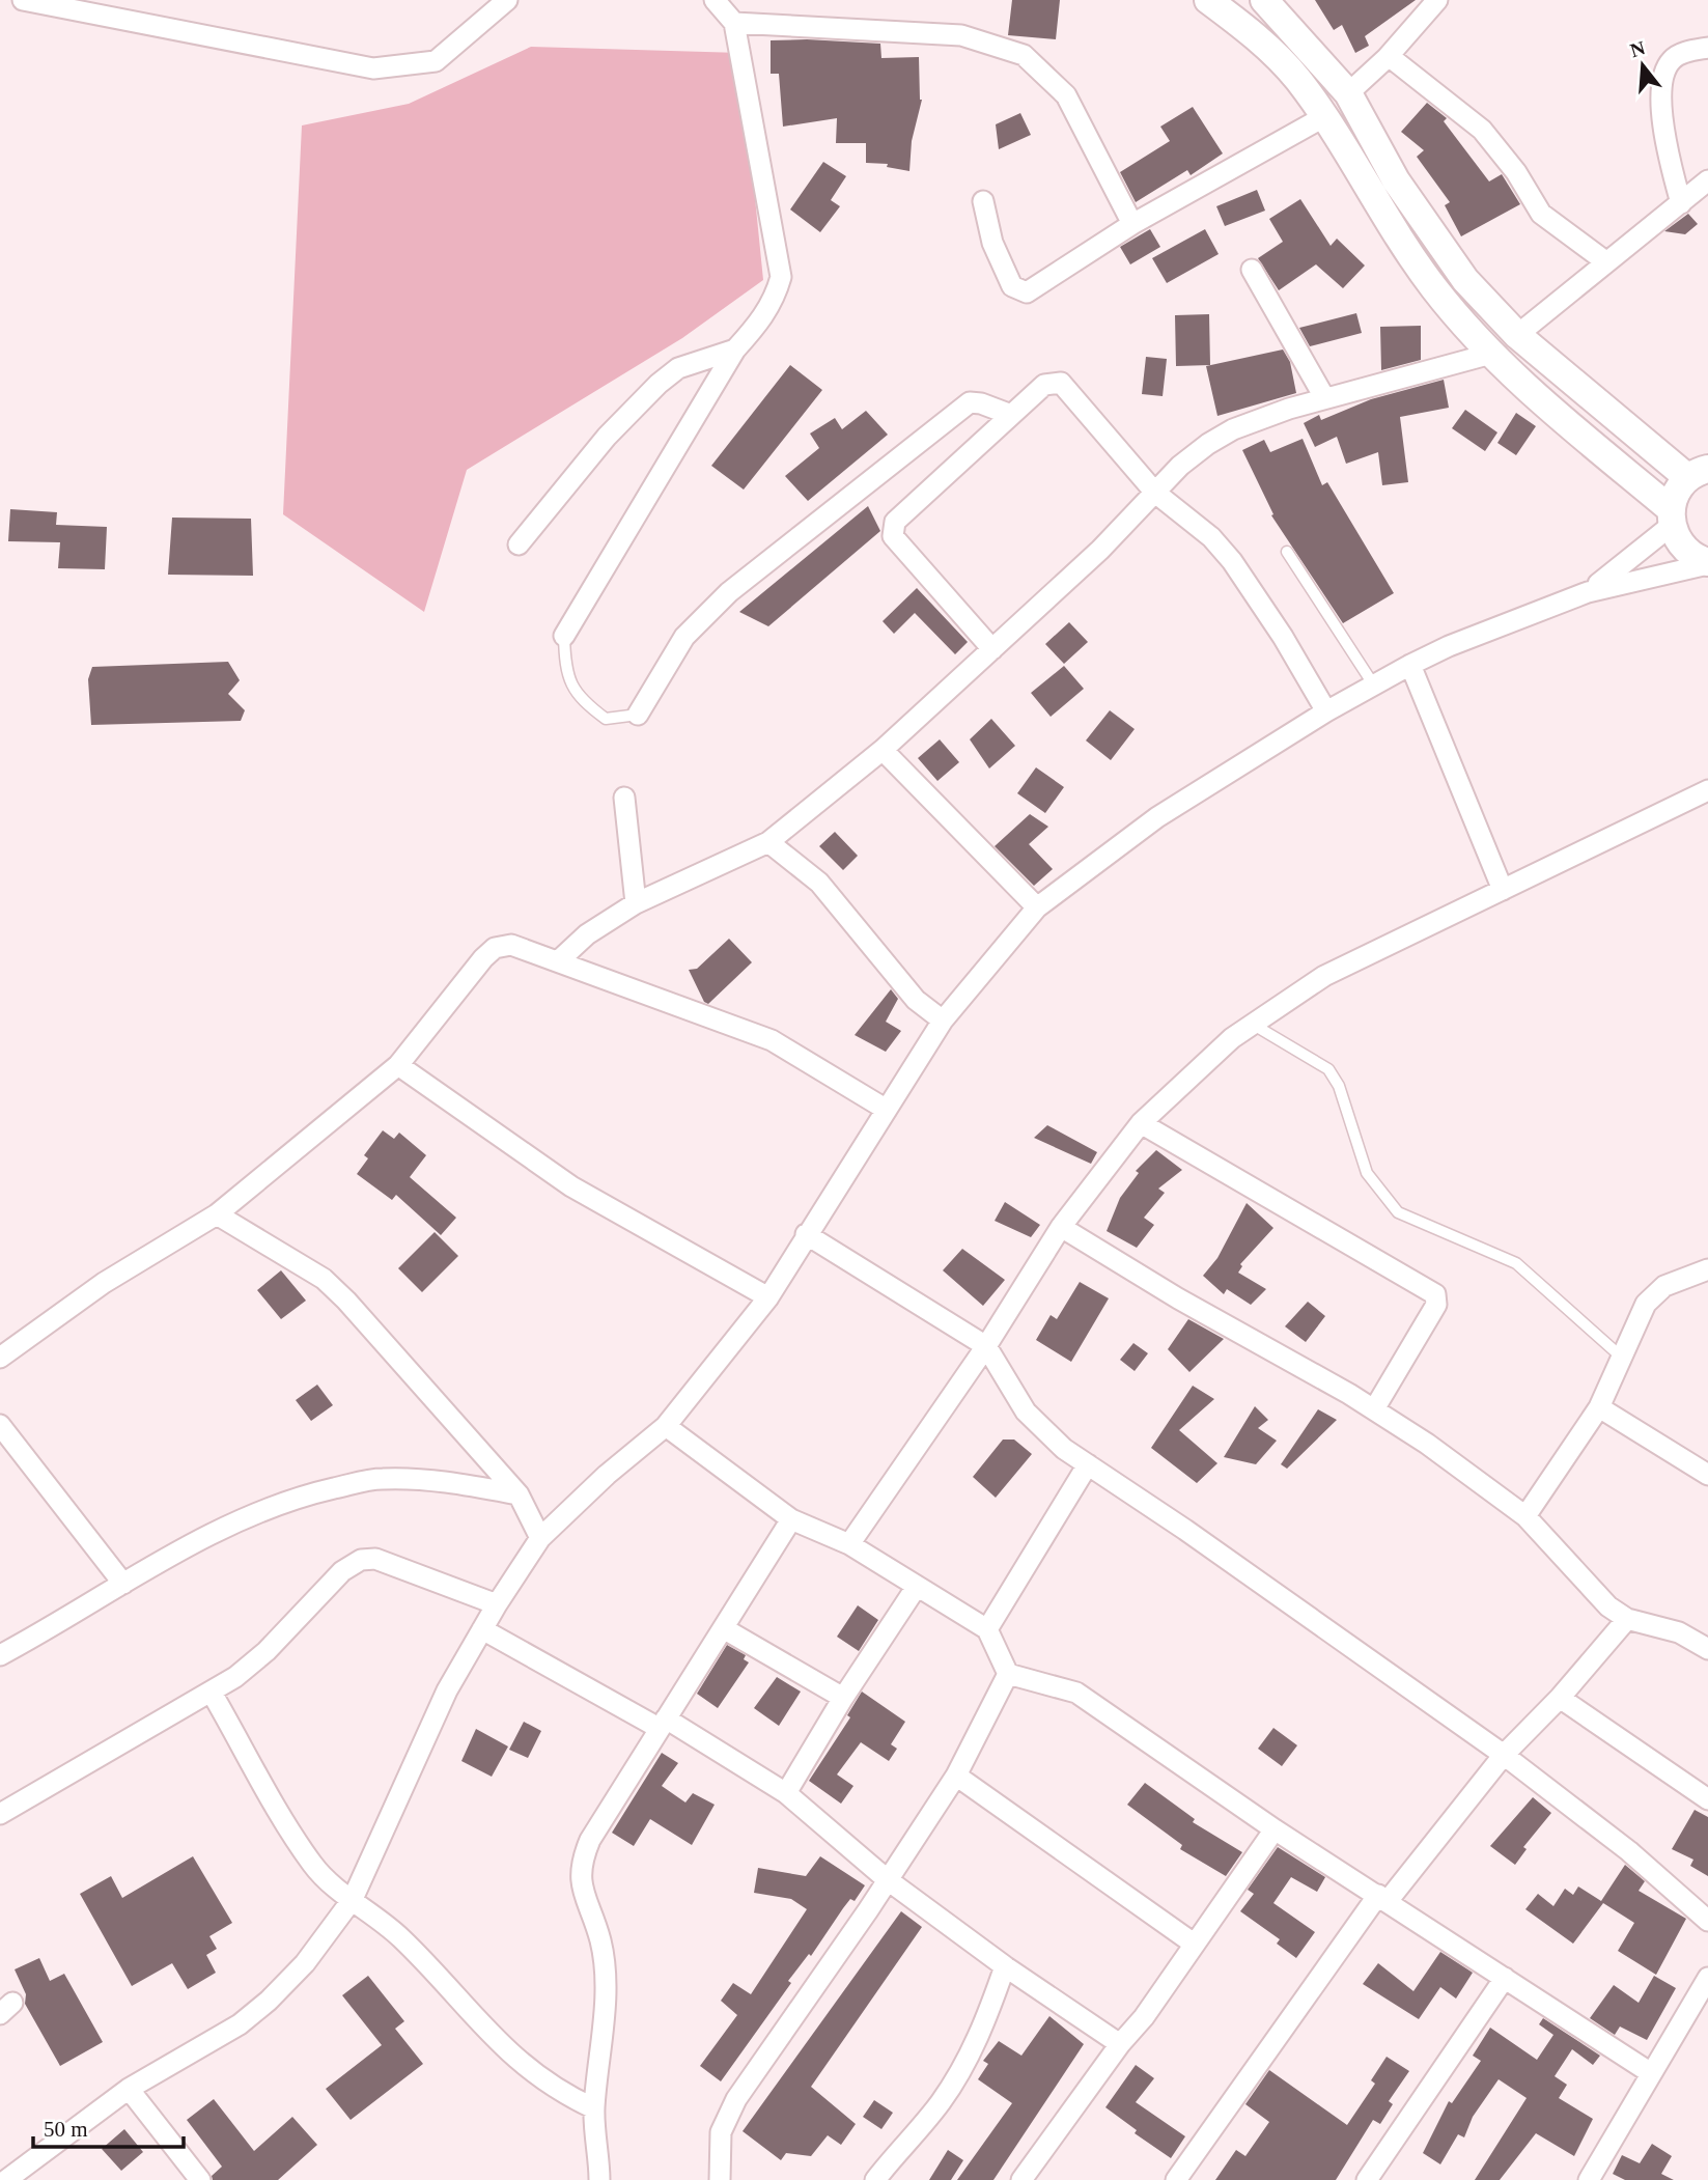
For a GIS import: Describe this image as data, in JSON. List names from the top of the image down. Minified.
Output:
{"scale_bar":"50 m","north":"top"}
